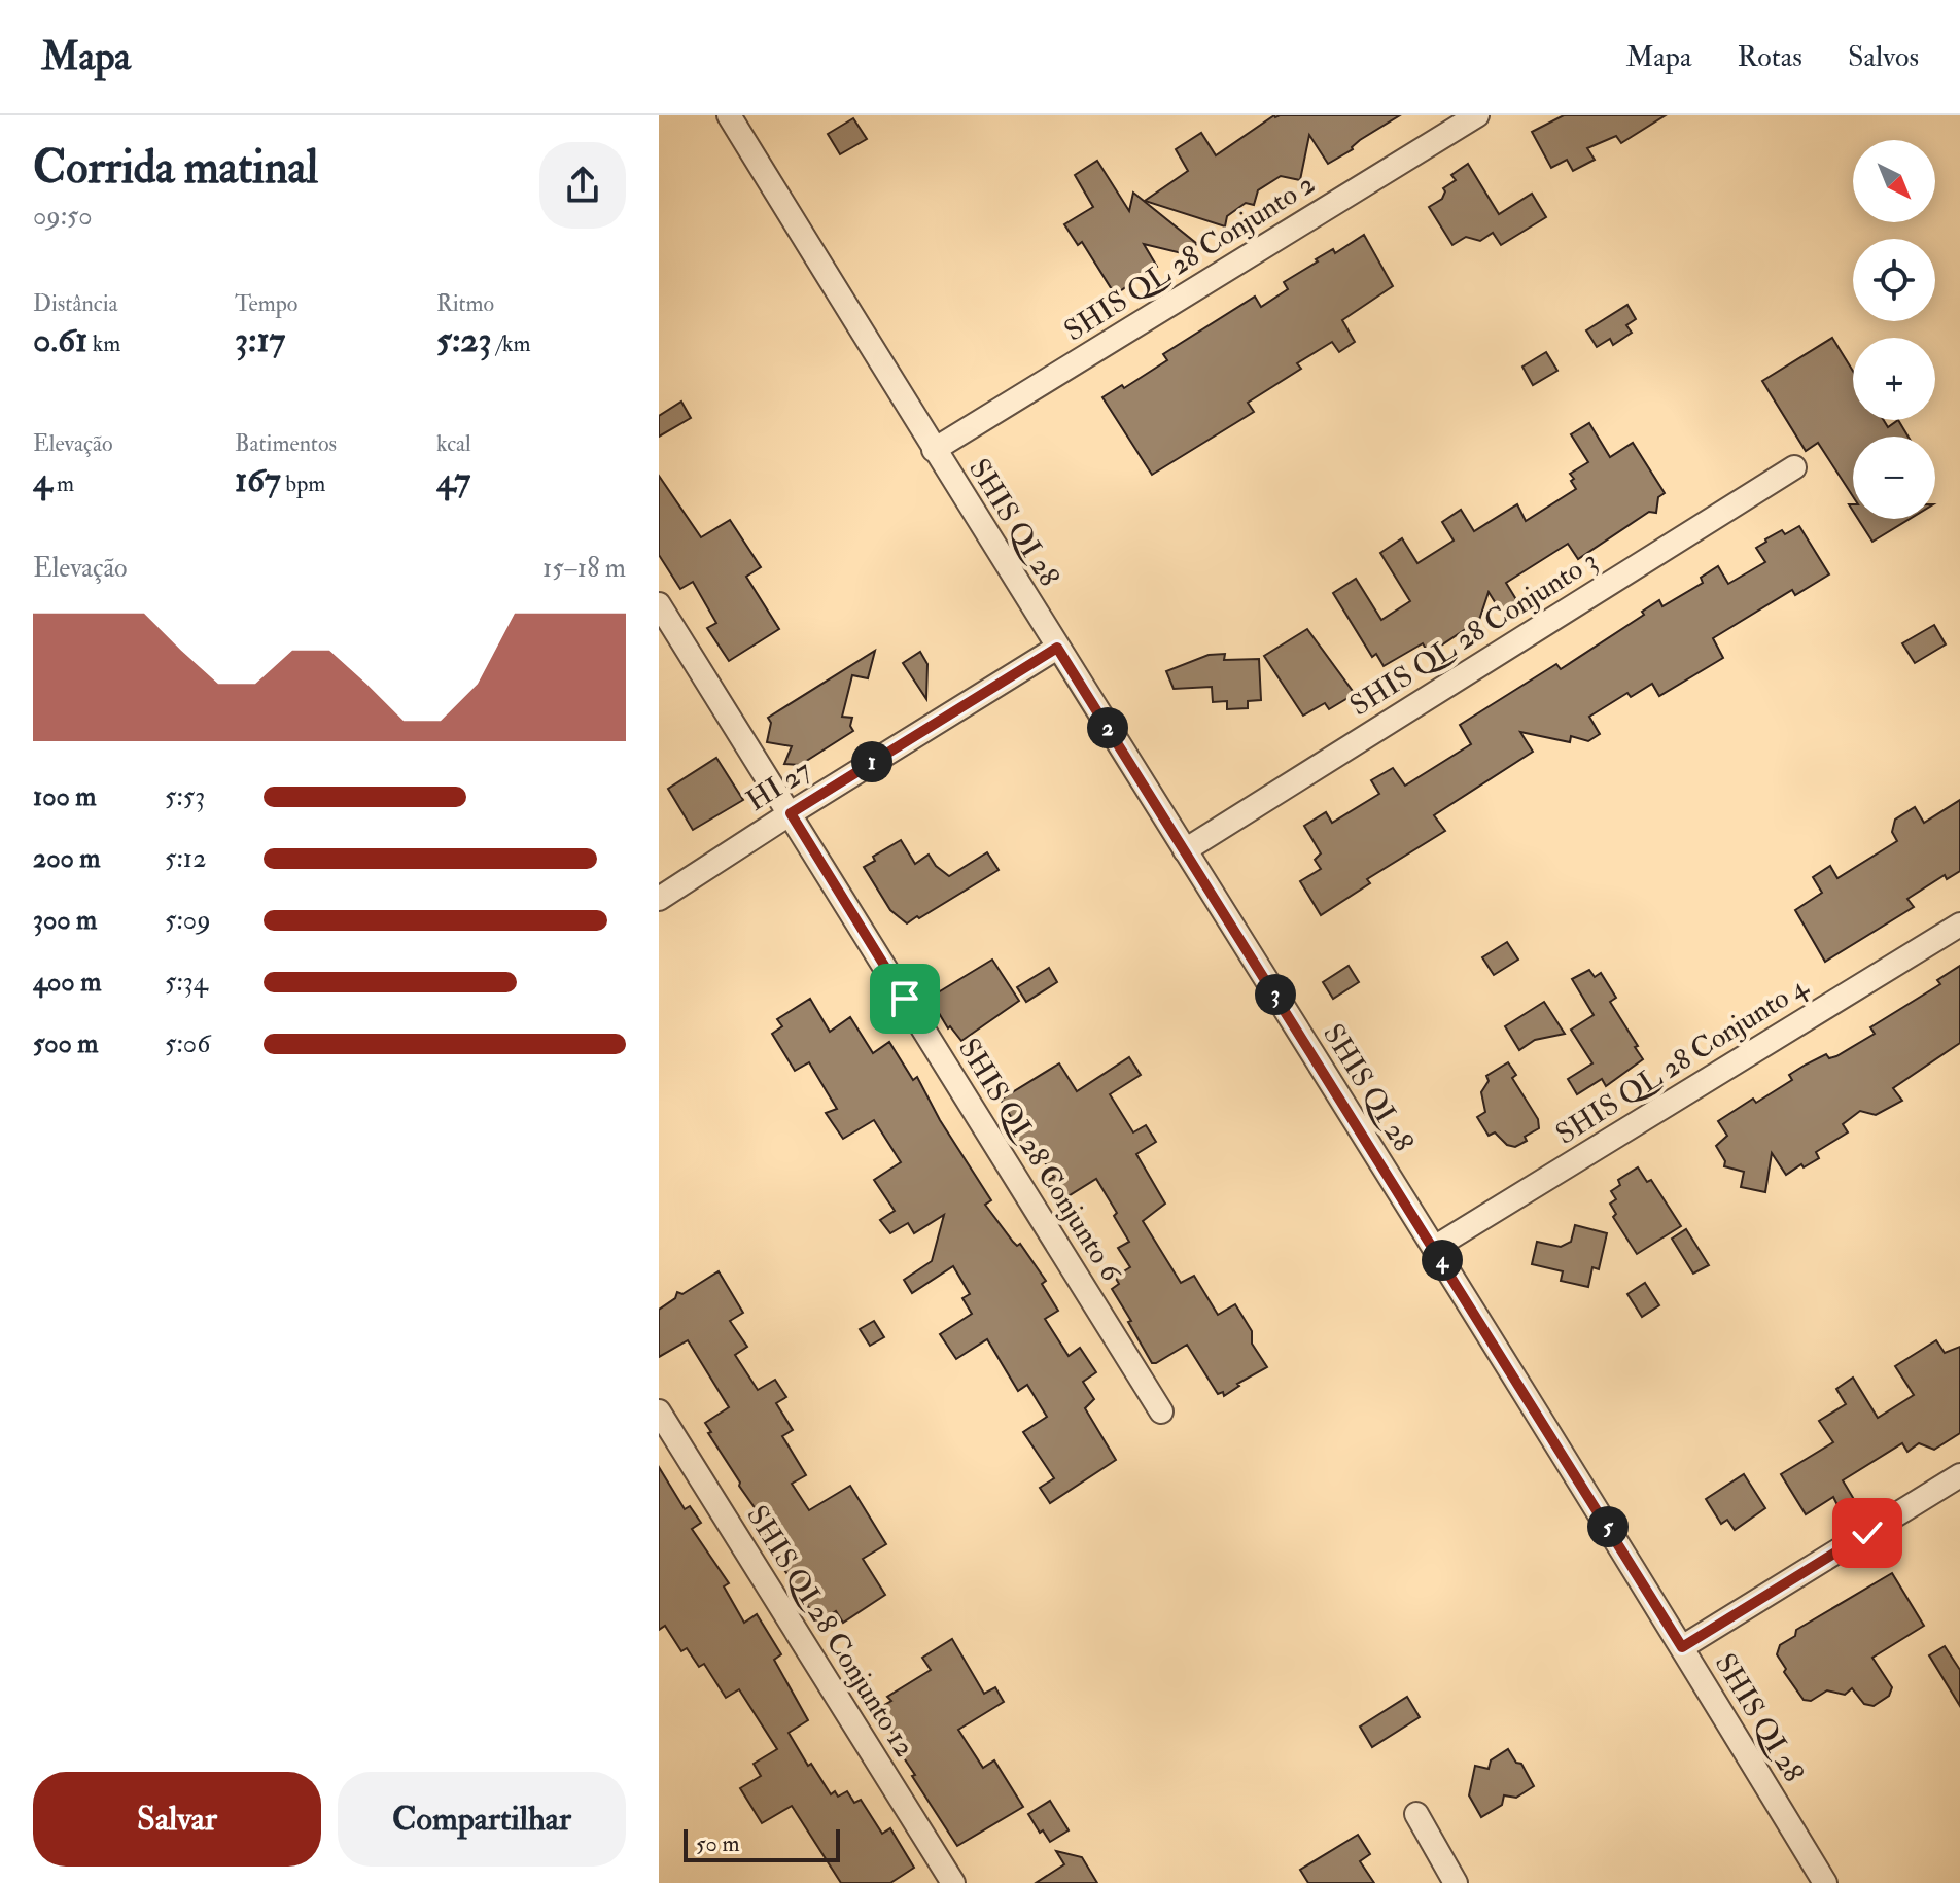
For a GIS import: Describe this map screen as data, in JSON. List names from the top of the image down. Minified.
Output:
{"streets":{"street":["SHIS QL 28 Conjunto 2","SHIS QI 28","SHIS QL 28 Conjunto 3","HI 27","SHIS QL 28 Conjunto 4","SHIS QI 28 Conjunto 6","SHIS QI 28 Conjunto 12"]},"crossings":[["SHIS QL 28 Conjunto 2","SHIS QI 28"],["SHIS QI 28","SHIS QL 28 Conjunto 3"],["SHIS QI 28","HI 27"],["SHIS QI 28","SHIS QL 28 Conjunto 4"],["HI 27","SHIS QI 28 Conjunto 6"]],"scale_bar":"50 m","north":"bottom right","page":{"header":"Mapa","nav":["Mapa","Rotas","Salvos"],"heading":["Corrida matinal","09:50"],"map_buttons":["+","−"],"stats":[["Distância","0.61 km"],["Tempo","3:17"],["Ritmo","5:23 /km"],["Elevação","4 m"],["Batimentos","167 bpm"],["kcal","47"]],"chart":["Elevação","15–18 m"],"pins":["2","1","3","4","5"],"list":[{"name":"100 m","note":"5:53"},{"name":"200 m","note":"5:12"},{"name":"300 m","note":"5:09"},{"name":"400 m","note":"5:34"},{"name":"500 m","note":"5:06"}],"buttons":["Salvar","Compartilhar"],"scale":"50 m"}}
